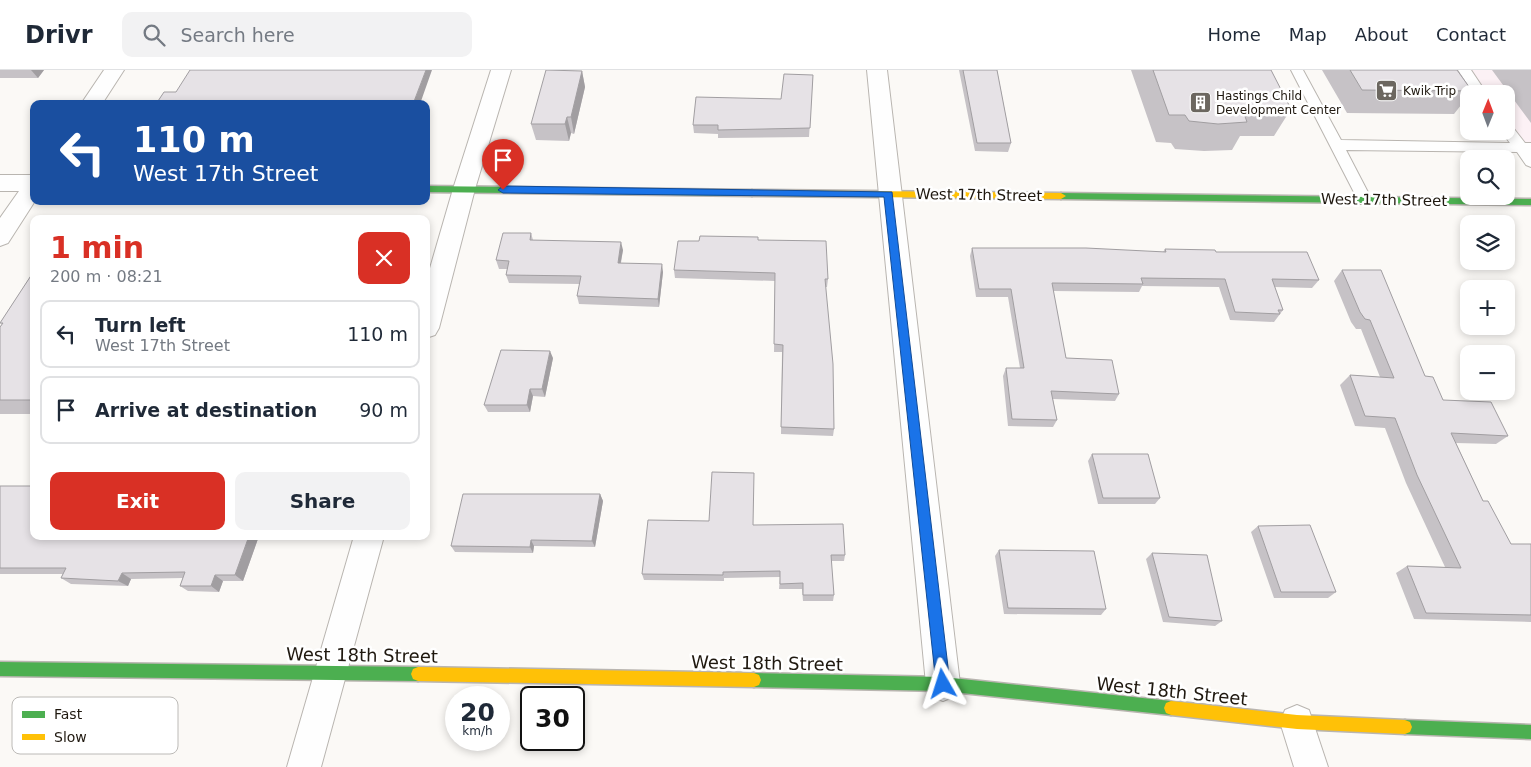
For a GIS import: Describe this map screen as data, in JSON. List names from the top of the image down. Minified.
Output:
{"streets":{"street":["West 17th Street","West 18th Street"]},"places":{"supermarket":["Kwik Trip"],"building":["Hastings Child Development Center"]},"legend":["Fast","Slow"],"north":"top","page":{"header":"Drivr","search":"Search here","nav":["Home","Map","About","Contact"],"map_buttons":["+","−"],"turn":["110 m","West 17th Street"],"heading":["1 min","200 m · 08:21"],"list":[{"name":"Turn left","note":"West 17th Street","value":"110 m"},{"name":"Arrive at destination","value":"90 m"}],"buttons":["Exit","Share"],"speed":"20 km/h","limit":"30"}}
